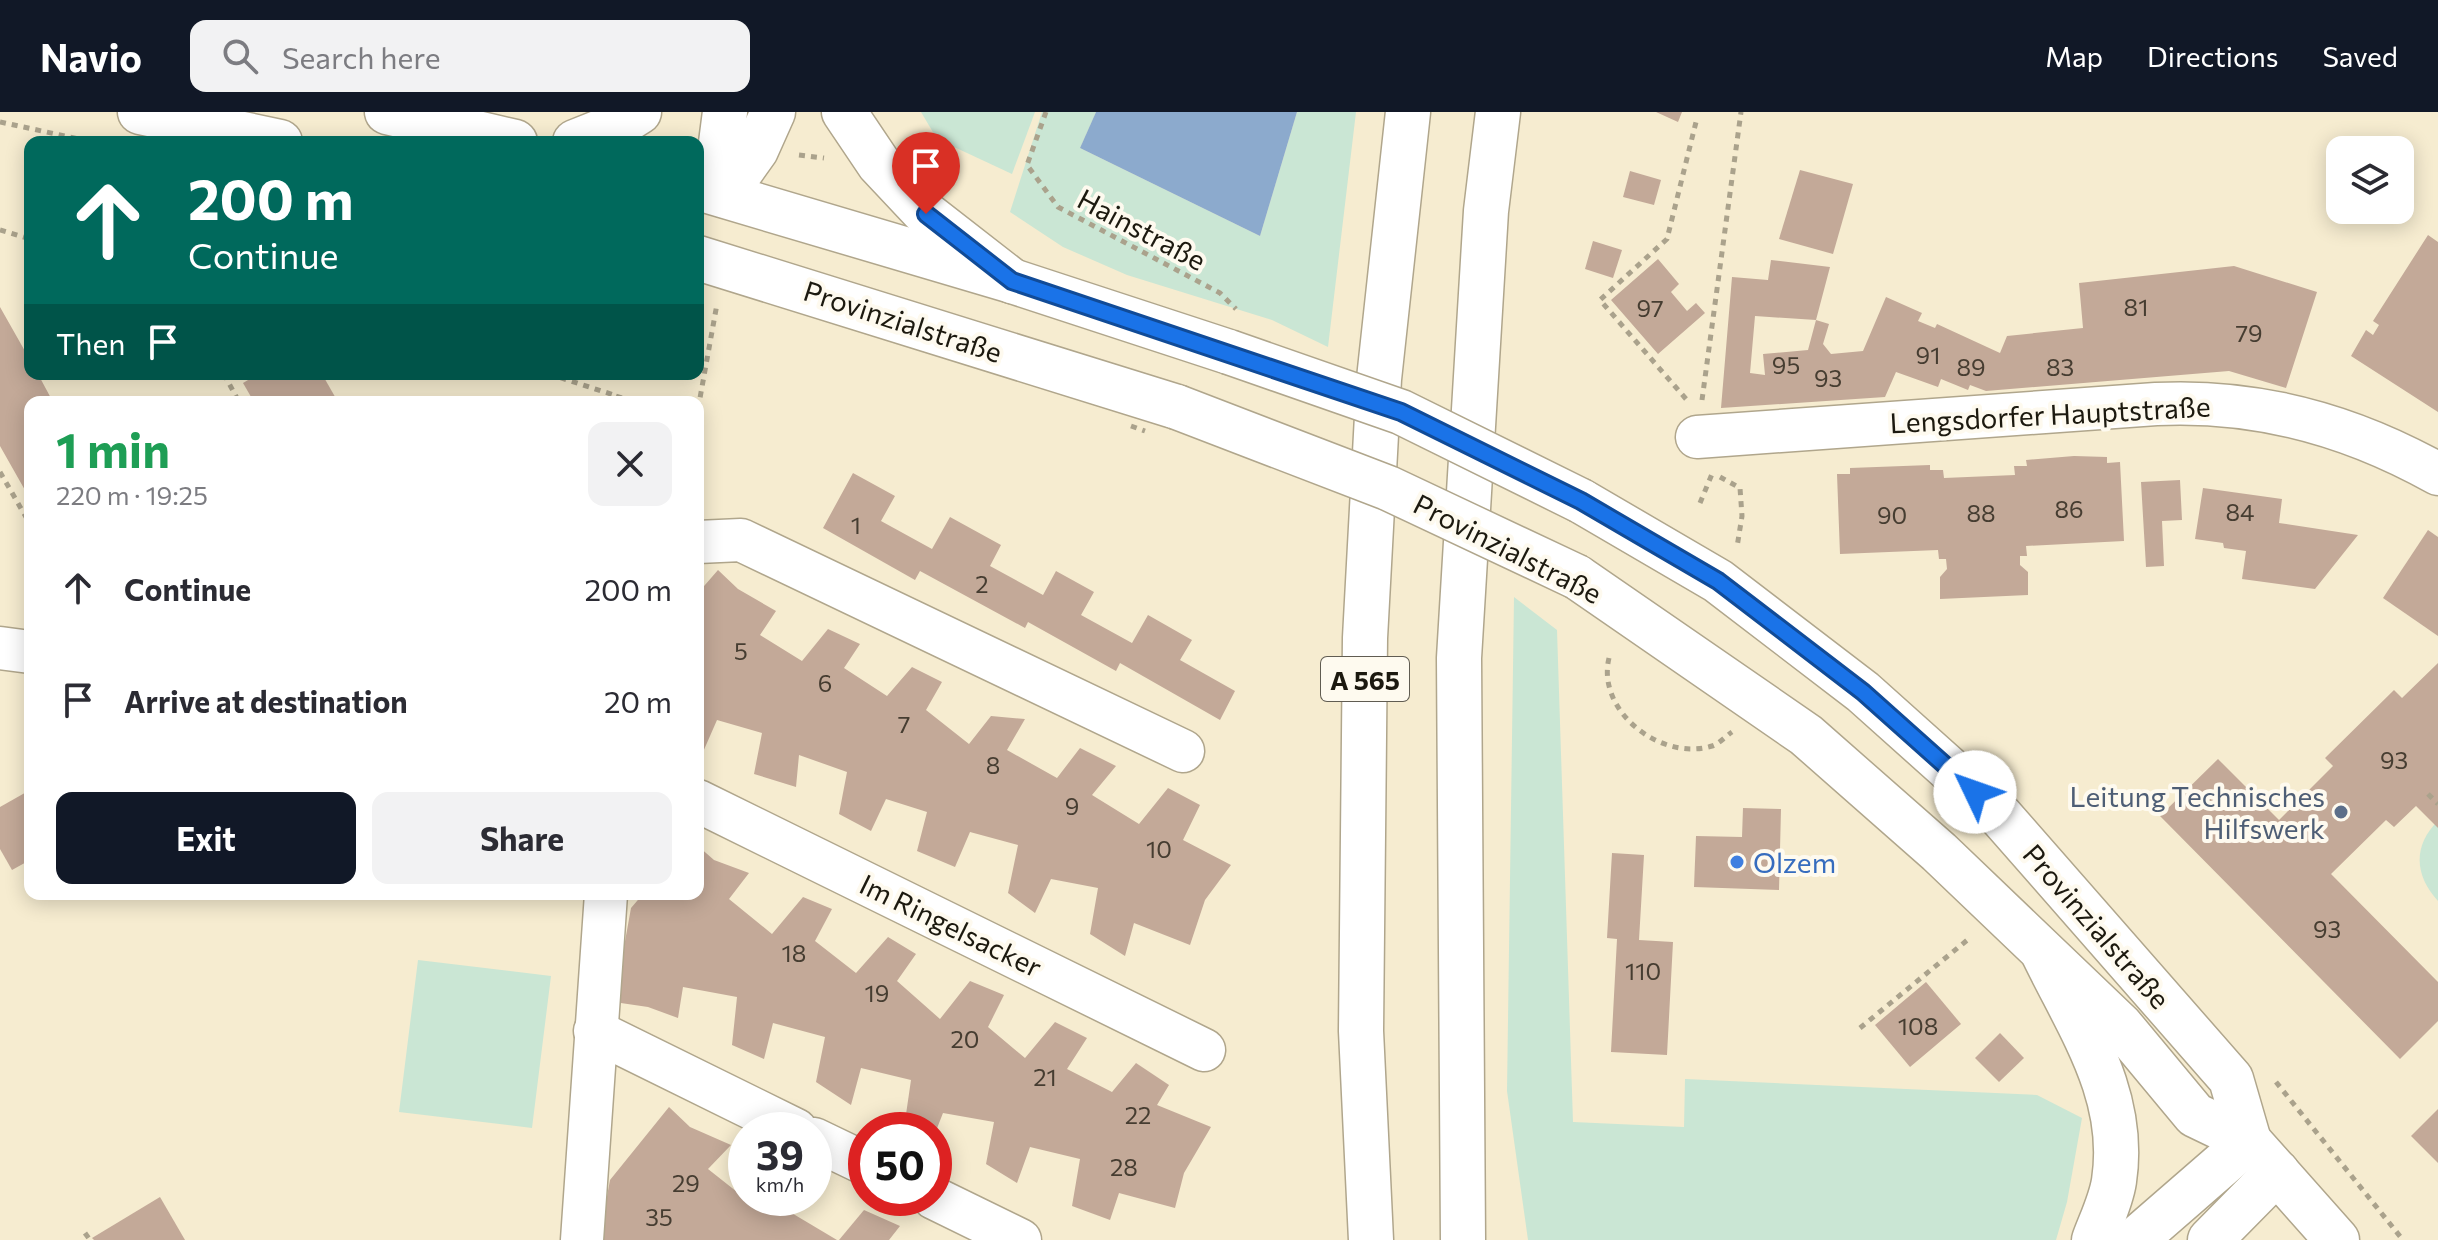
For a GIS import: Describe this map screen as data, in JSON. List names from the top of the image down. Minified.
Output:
{"streets":{"main road":["Provinzialstraße","A 565"],"street":["Lengsdorfer Hauptstraße","Im Ringelsacker"],"path":["Hainstraße"]},"crossings":[["Hainstraße","Provinzialstraße"]],"places":["Leitung Technisches Hilfswerk","Olzem"],"house_numbers":["81","97","79","91","95","89","83","93","86","84","88","90","1","2","5","6","7","93","8","9","10","93","18","110","19","108","20","21","22","28","29","35"],"page":{"header":"Navio","search":"Search here","nav":["Map","Directions","Saved"],"turn":["200 m","Continue"],"then":"Then","heading":["1 min","220 m · 19:25"],"list":[{"name":"Continue","value":"200 m"},{"name":"Arrive at destination","value":"20 m"}],"buttons":["Exit","Share"],"speed":"39 km/h","limit":"50"}}
